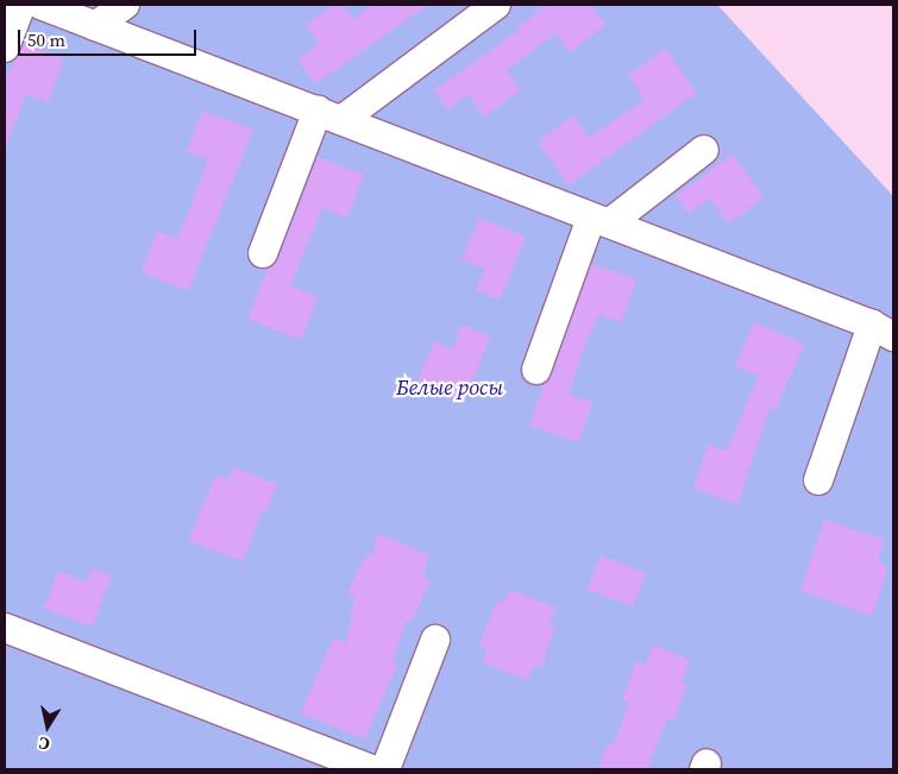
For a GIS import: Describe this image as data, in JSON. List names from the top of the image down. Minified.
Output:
{"parks":["Белые росы"],"scale_bar":"50 m","north":"bottom"}
